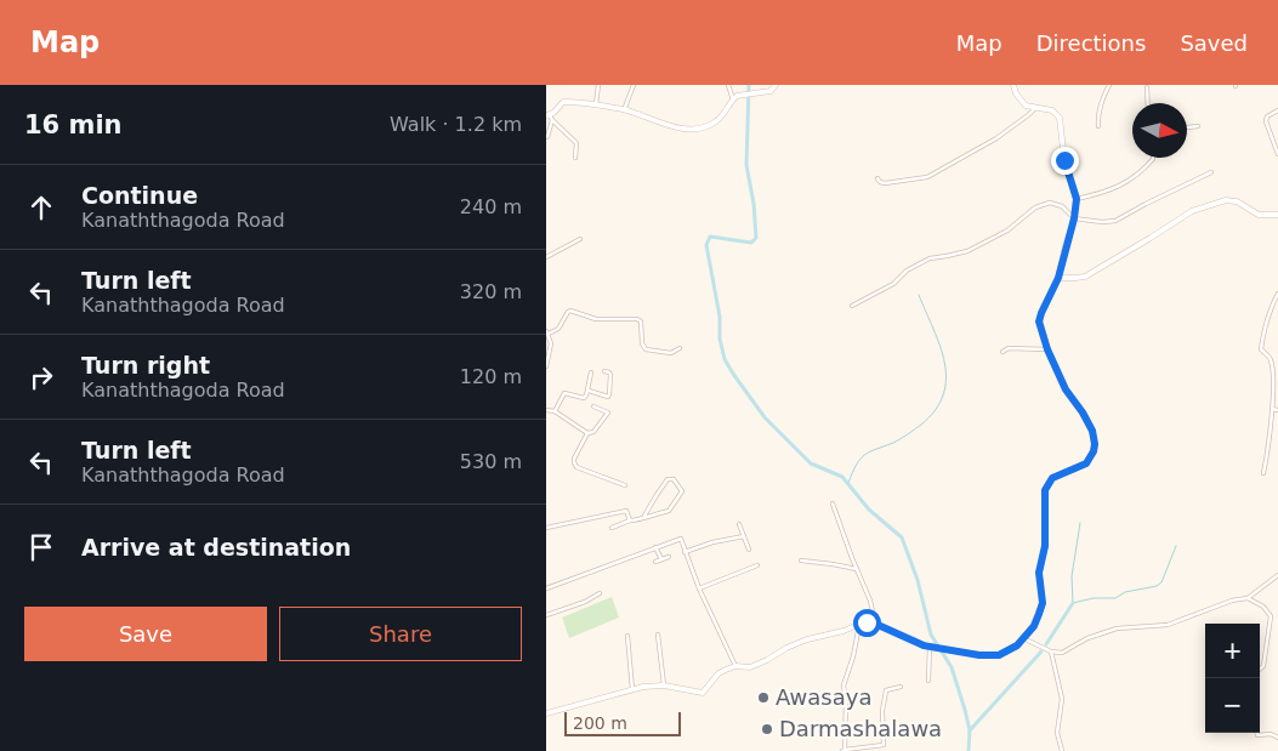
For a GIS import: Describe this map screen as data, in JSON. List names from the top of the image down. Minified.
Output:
{"places":["Awasaya","Darmashalawa"],"scale_bar":"200 m","north":"right","page":{"header":"Map","nav":["Map","Directions","Saved"],"heading":["16 min","Walk · 1.2 km"],"list":[["Continue","Kanaththagoda Road","240 m"],["Turn left","Kanaththagoda Road","320 m"],["Turn right","Kanaththagoda Road","120 m"],["Turn left","Kanaththagoda Road","530 m"],"Arrive at destination"],"buttons":["Save","Share"],"map_buttons":["+","−"],"scale":"200 m"}}
